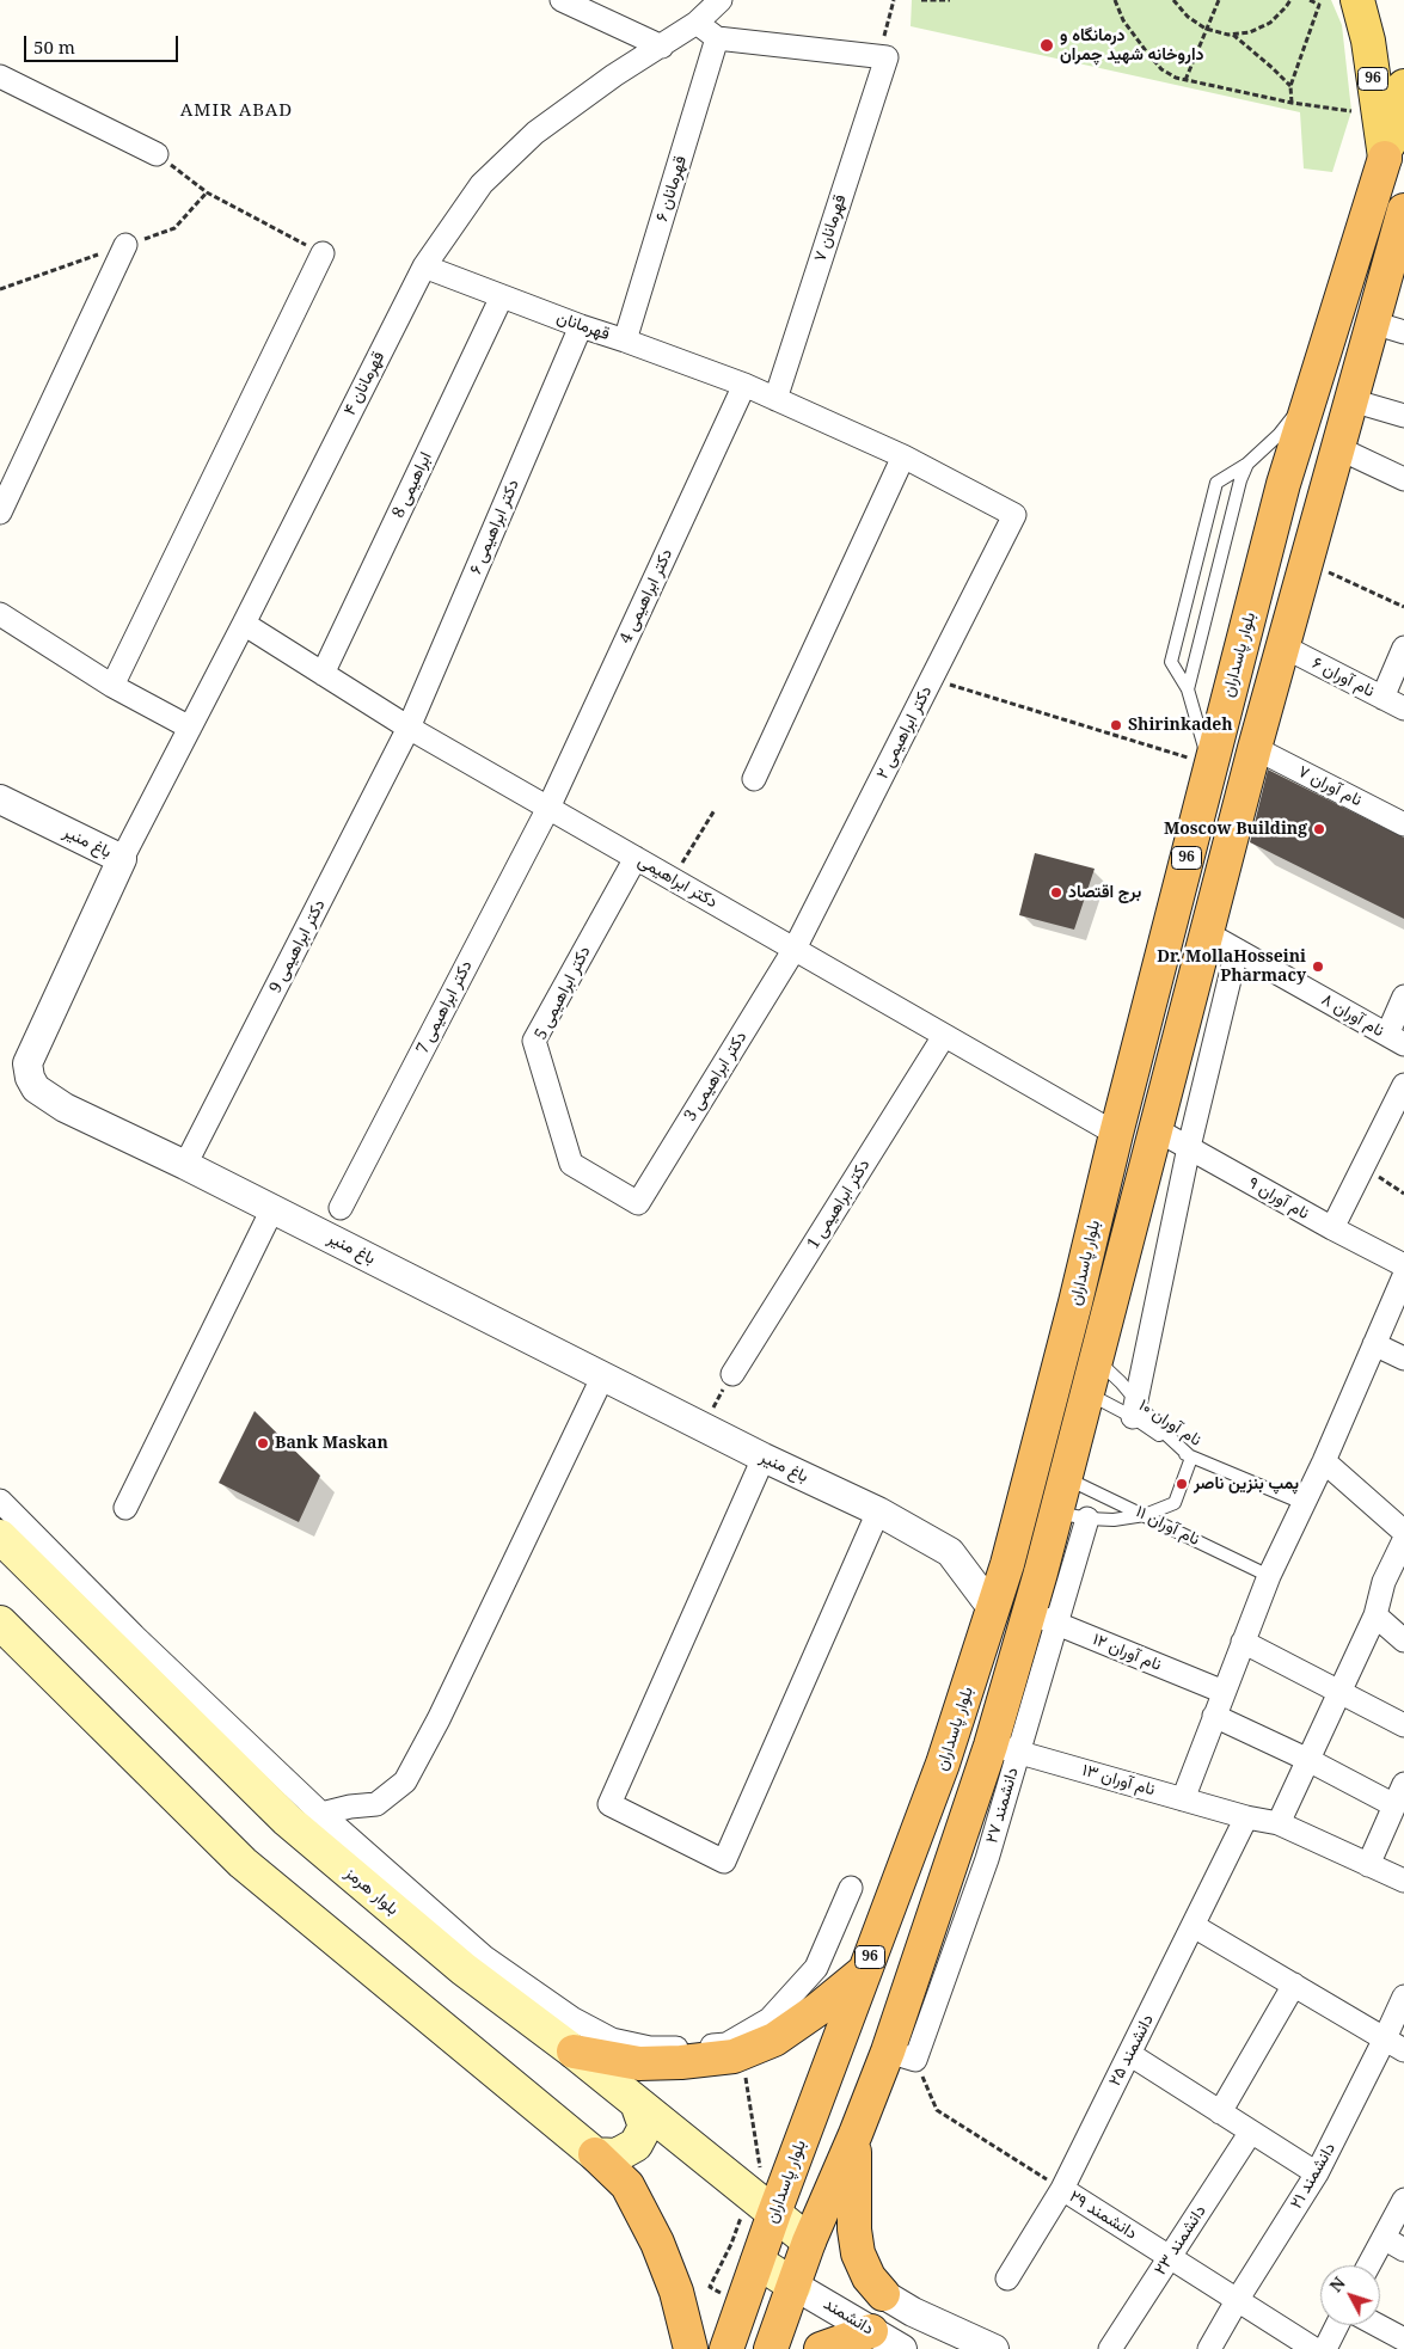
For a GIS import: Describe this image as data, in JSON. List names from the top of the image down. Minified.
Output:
{"streets":{"highway":["96","بلوار پاسداران"],"main road":["بلوار هرمز"],"street":["قهرمانان ۶","قهرمانان ۷","قهرمانان","قهرمانان ۴","ابراهیمی 8","دکتر ابراهیمی ۶","دکتر ابراهیمی 4","نام آوران ۶","دکتر ابراهیمی ۲","نام آوران ۷","باغ منیر","دکتر ابراهیمی","دکتر ابراهیمی 9","دکتر ابراهیمی 5","دکتر ابراهیمی 7","نام آوران ۸","دکتر ابراهیمی 3","نام آوران ۹","دکتر ابراهیمی 1","نام آوران ۱۲","نام آوران ۱۳","دانشمند ۲۵","دانشمند ۲۱","دانشمند ۲۹","دانشمند ۲۳","دانشمند"],"lane":["نام آوران ۱۰","نام آوران ۱۱"]},"crossings":[["96","بلوار پاسداران"],["قهرمانان ۶","قهرمانان"],["قهرمانان ۷","قهرمانان"],["قهرمانان","قهرمانان ۴"],["قهرمانان","ابراهیمی 8"],["قهرمانان","دکتر ابراهیمی ۶"],["قهرمانان","دکتر ابراهیمی 4"],["قهرمانان","دکتر ابراهیمی ۲"],["قهرمانان ۴","باغ منیر"],["قهرمانان ۴","دکتر ابراهیمی"],["ابراهیمی 8","دکتر ابراهیمی"],["دکتر ابراهیمی ۶","دکتر ابراهیمی"],["دکتر ابراهیمی ۶","دکتر ابراهیمی 9"],["دکتر ابراهیمی 4","دکتر ابراهیمی"],["دکتر ابراهیمی 4","دکتر ابراهیمی 7"],["بلوار پاسداران","نام آوران ۶"],["بلوار پاسداران","نام آوران ۷"],["بلوار پاسداران","باغ منیر"],["بلوار پاسداران","دکتر ابراهیمی"],["بلوار پاسداران","نام آوران ۸"],["بلوار پاسداران","نام آوران ۹"],["بلوار پاسداران","نام آوران ۱۰"],["بلوار پاسداران","نام آوران ۱۱"],["بلوار پاسداران","نام آوران ۱۲"],["بلوار پاسداران","نام آوران ۱۳"],["بلوار پاسداران","بلوار هرمز"],["بلوار پاسداران","دانشمند ۲۹"],["بلوار پاسداران","دانشمند"],["دکتر ابراهیمی ۲","دکتر ابراهیمی"],["دکتر ابراهیمی ۲","دکتر ابراهیمی 3"],["باغ منیر","دکتر ابراهیمی 9"],["دکتر ابراهیمی","دکتر ابراهیمی 9"],["دکتر ابراهیمی","دکتر ابراهیمی 5"],["دکتر ابراهیمی","دکتر ابراهیمی 7"],["دکتر ابراهیمی","دکتر ابراهیمی 3"],["دکتر ابراهیمی","دکتر ابراهیمی 1"],["دکتر ابراهیمی 5","دکتر ابراهیمی 3"],["نام آوران ۱۳","دانشمند ۲۵"],["دانشمند ۲۵","دانشمند ۲۹"],["دانشمند ۲۱","دانشمند ۲۹"],["دانشمند ۲۹","دانشمند ۲۳"]],"districts":["AMIR ABAD"],"places":["درمانگاه و داروخانه شهید چمران","Shirinkadeh","Moscow Building","برج اقتصاد","Dr. MollaHosseini Pharmacy","Bank Maskan","پمپ بنزین ناصر"],"scale_bar":"50 m","north":"top left"}
